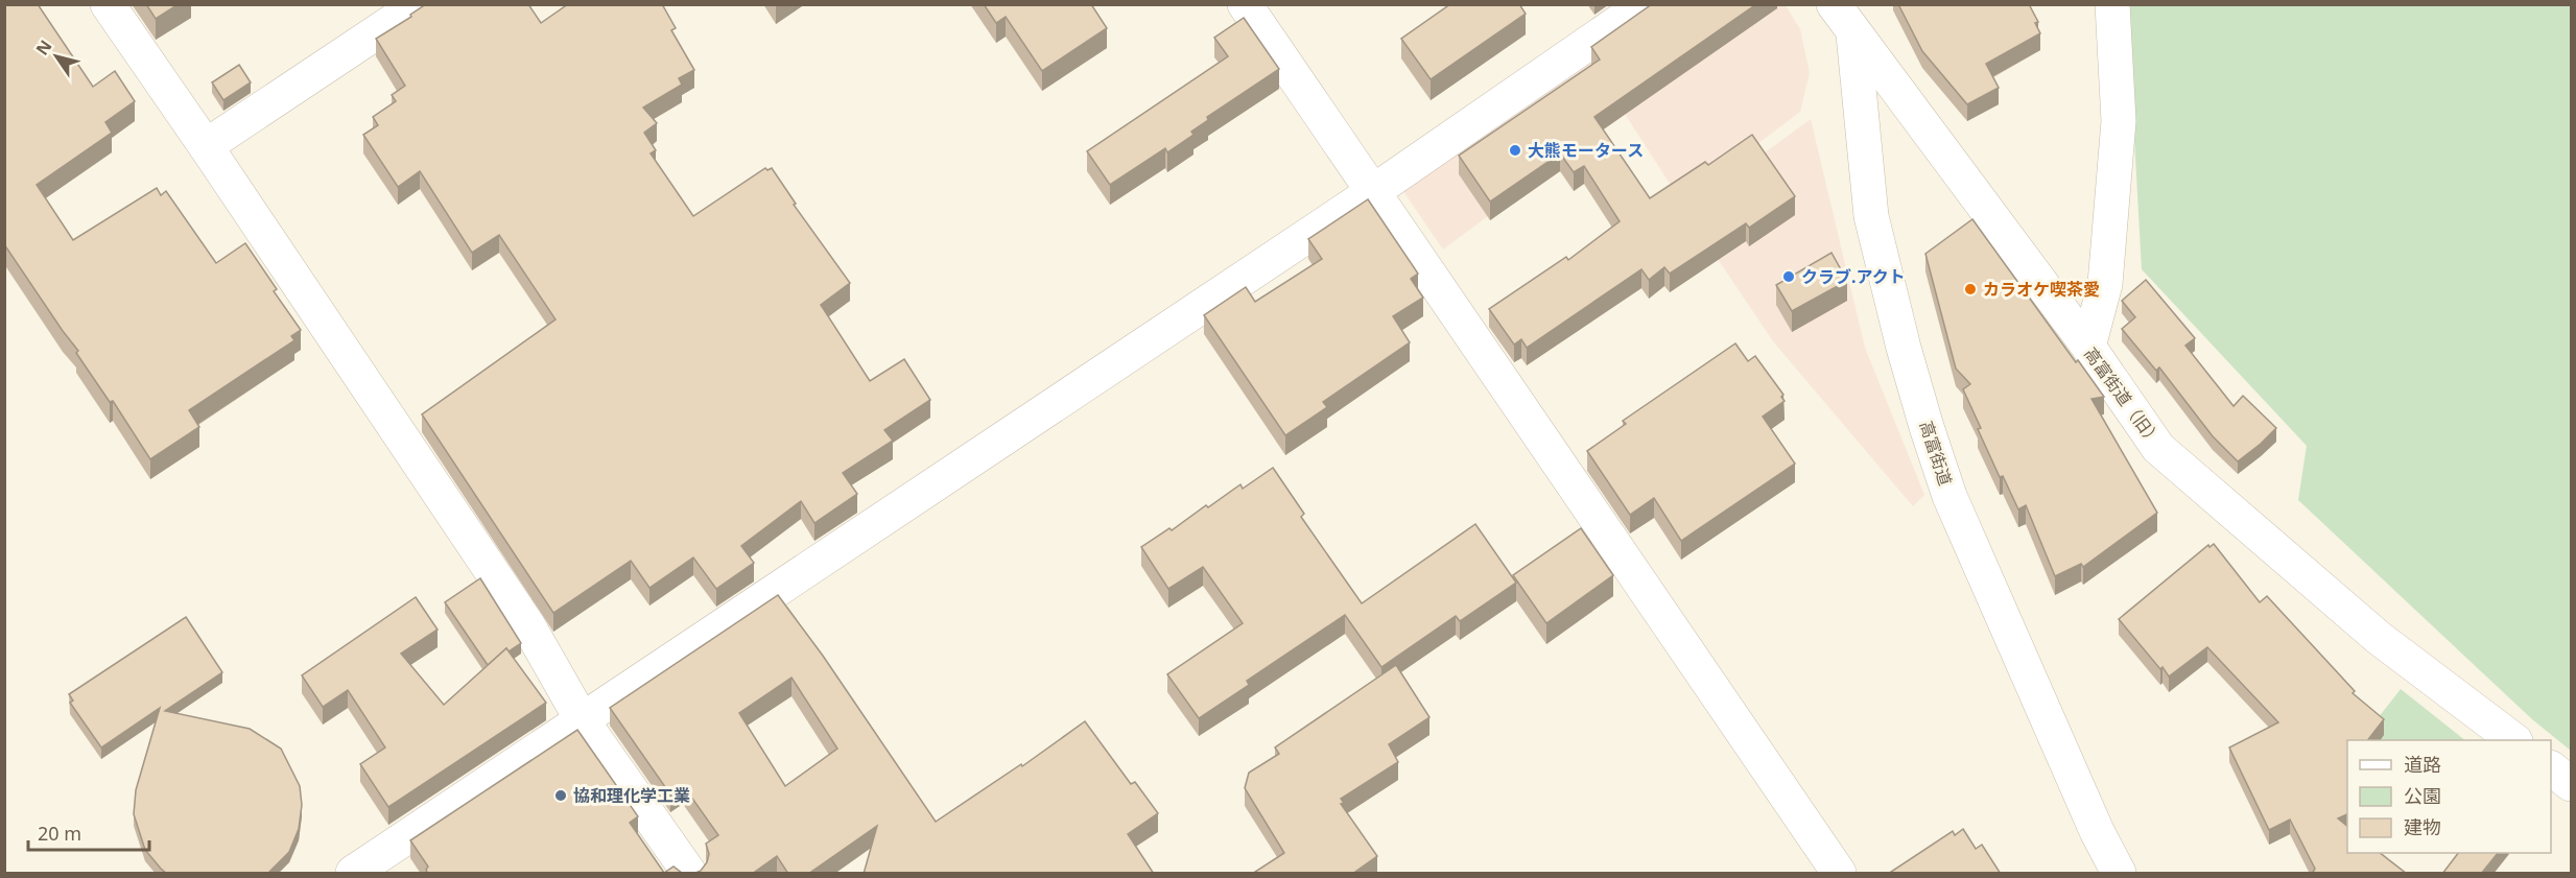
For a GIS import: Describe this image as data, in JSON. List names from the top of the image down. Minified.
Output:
{"streets":{"street":["高富街道（旧）","高富街道"]},"crossings":[["高富街道（旧）","高富街道"]],"places":["大熊モータース","クラブ.アクト","カラオケ喫茶愛","協和理化学工業"],"legend":["道路","公園","建物"],"scale_bar":"20 m","north":"top left"}
